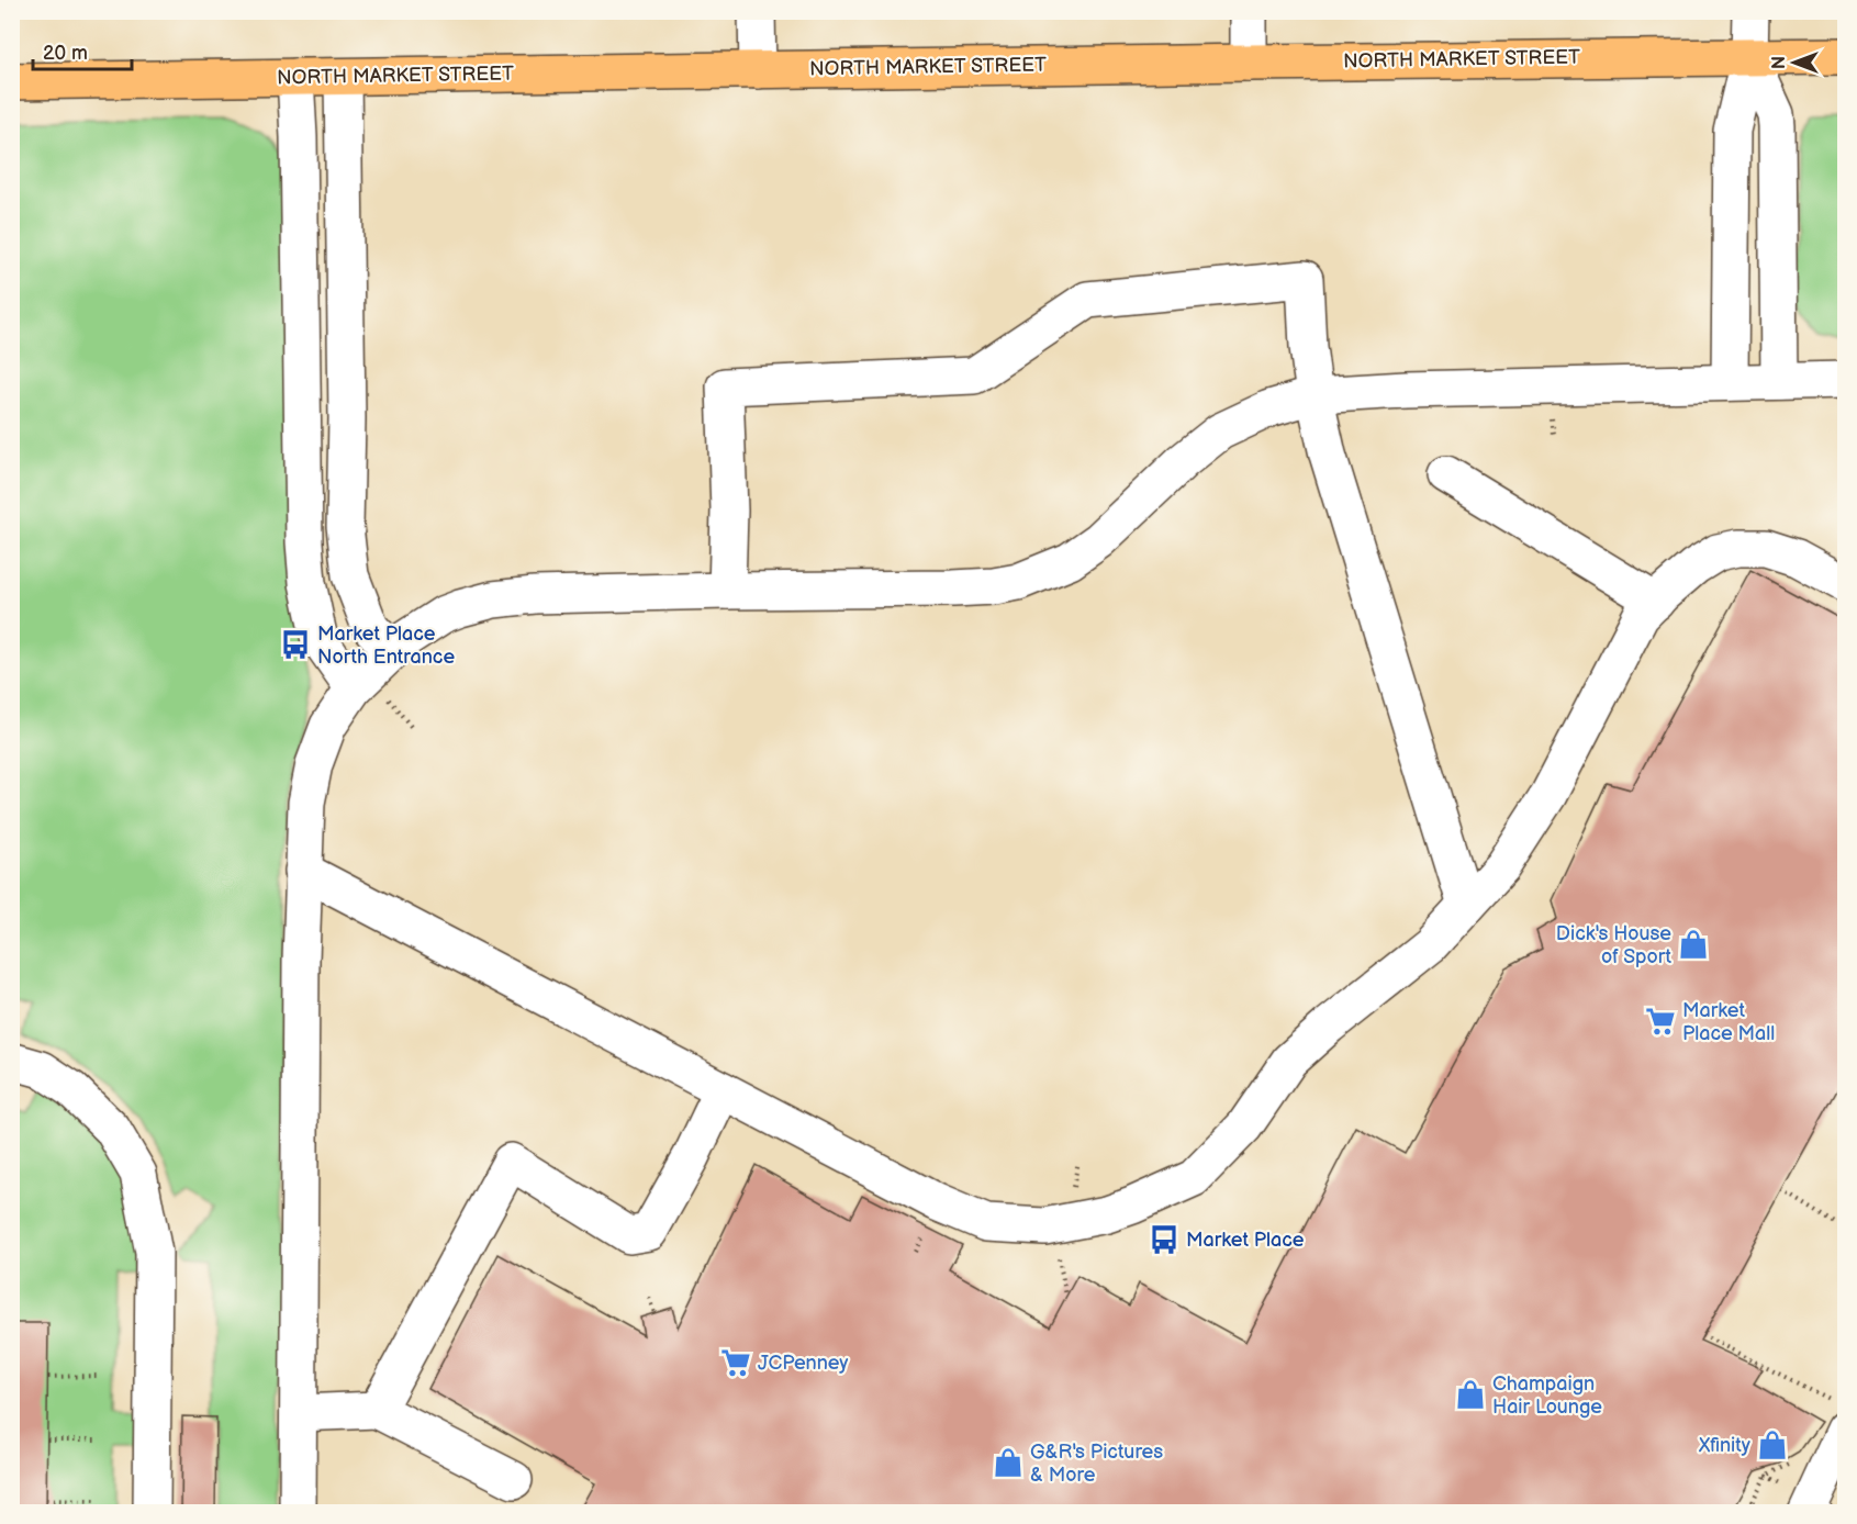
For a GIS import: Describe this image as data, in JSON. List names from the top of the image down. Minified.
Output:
{"streets":{"main road":["NORTH MARKET STREET"]},"places":{"bus stop":["Market Place North Entrance","Market Place"],"shop":["Dick's House of Sport","Champaign Hair Lounge","Xfinity","G&R's Pictures & More"],"supermarket":["Market Place Mall","JCPenney"]},"scale_bar":"20 m","north":"left"}
